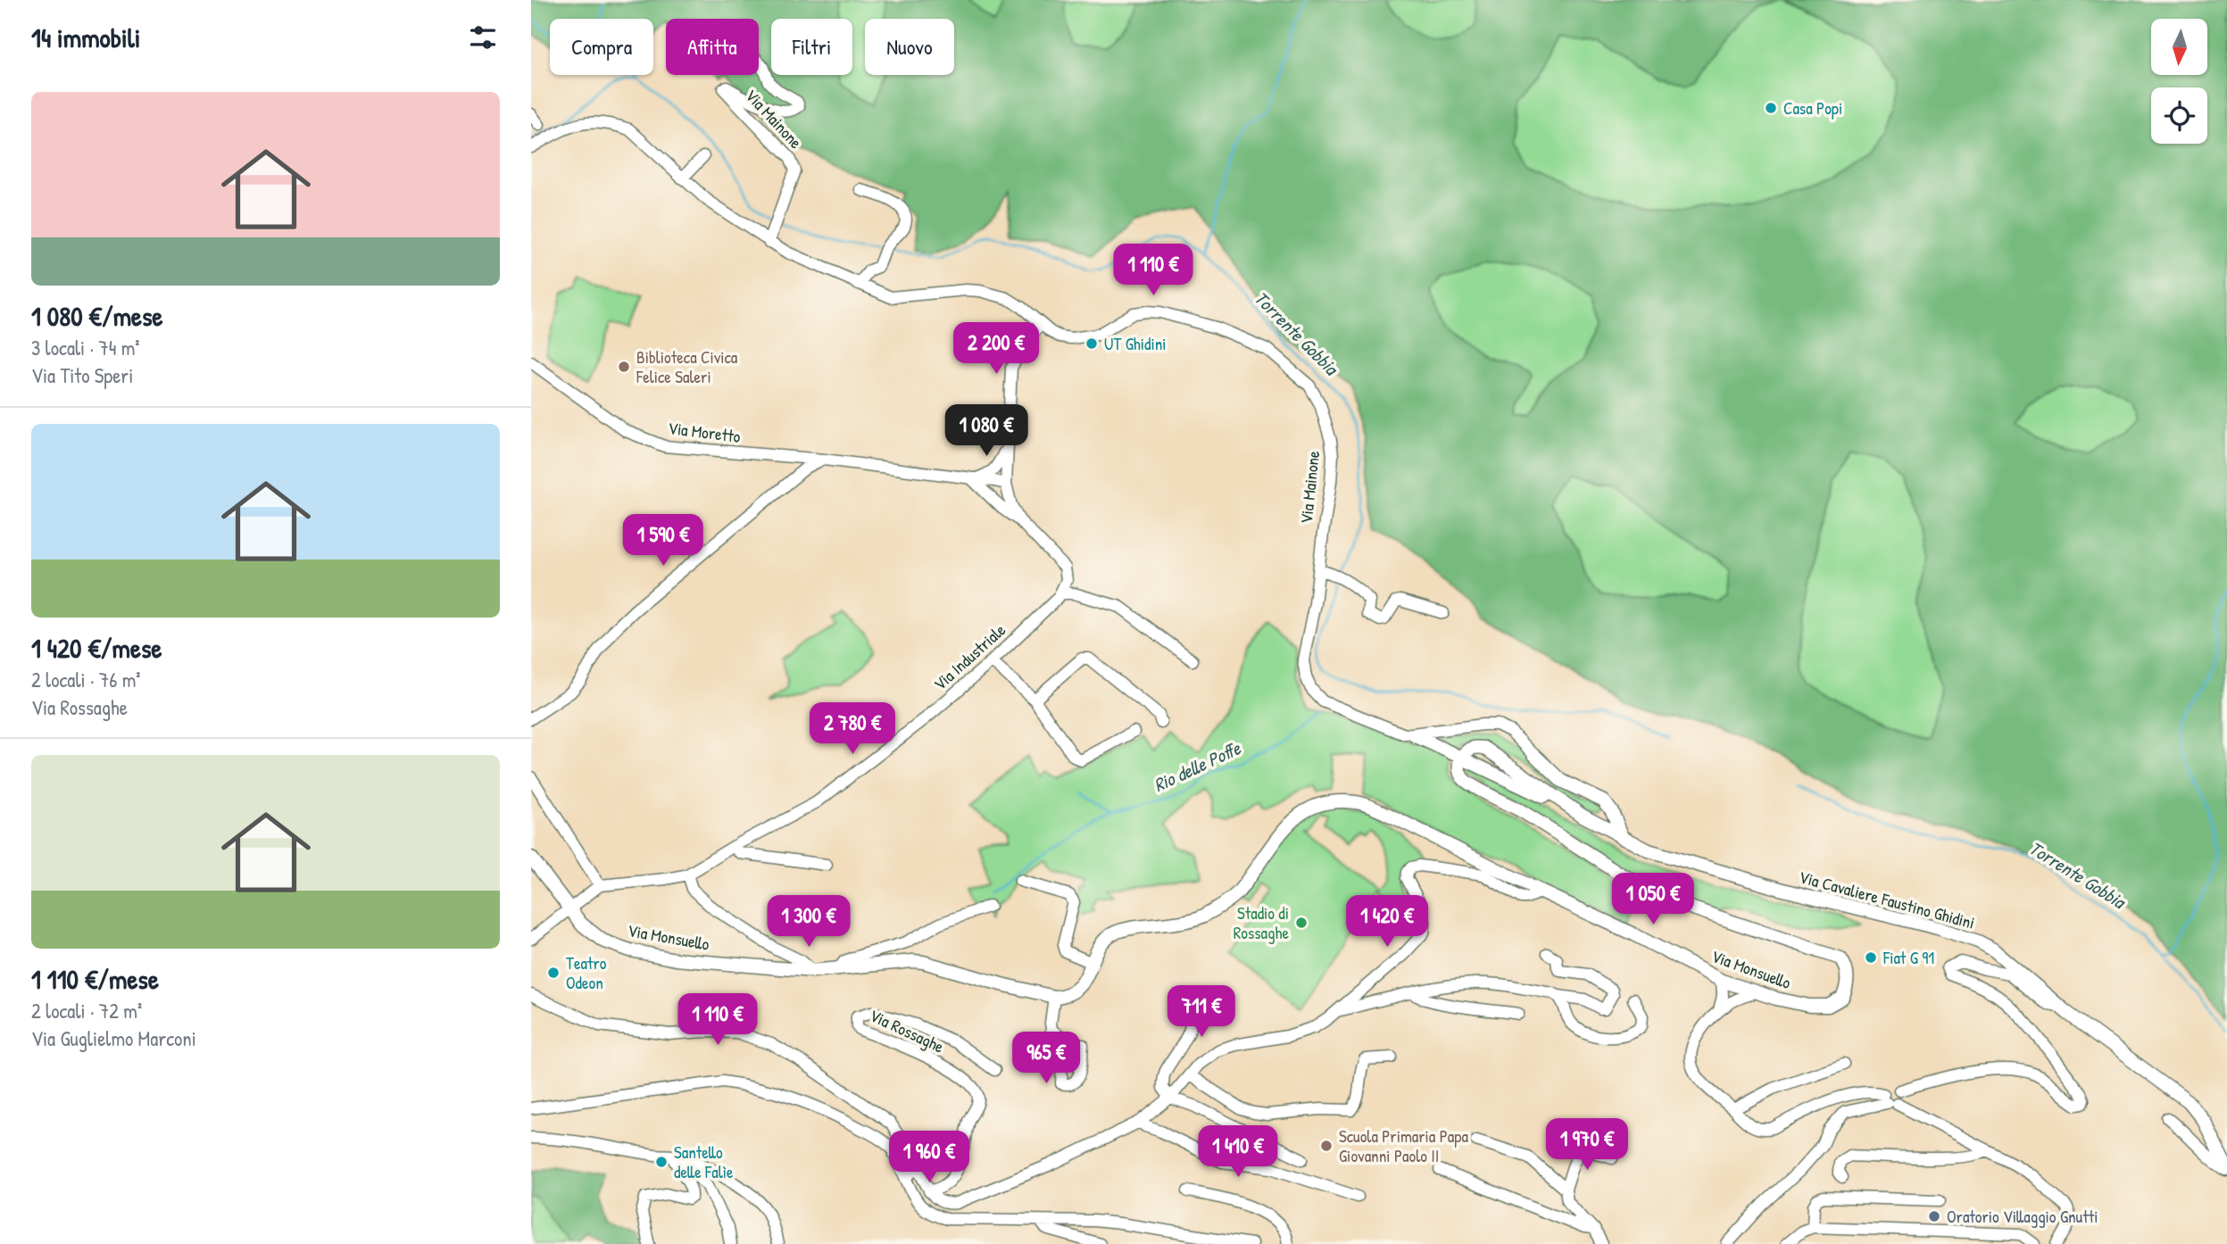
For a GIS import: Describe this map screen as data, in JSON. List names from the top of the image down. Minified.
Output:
{"streets":{"main road":["Via Cavaliere Faustino Ghidini","Via Monsuello"],"street":["Via Mainone","Via Moretto","Via Industriale","Via Rossaghe"]},"crossings":[["Via Cavaliere Faustino Ghidini","Via Monsuello"]],"water":["Torrente Gobbia","Rio delle Poffe"],"places":["Casa Popi","UT Ghidini","Biblioteca Civica Felice Saleri","Stadio di Rossaghe","Fiat G 91","Teatro Odeon","Scuola Primaria Papa Giovanni Paolo II","Santello delle Falìe","Oratorio Villaggio Gnutti"],"north":"bottom","page":{"heading":"14 immobili","chip":["Compra","Affitta","Filtri","Nuovo"],"list":[{"name":"1 080 €/mese","note":"3 locali · 74 m² · Via Tito Speri"},{"name":"1 420 €/mese","note":"2 locali · 76 m² · Via Rossaghe"},{"name":"1 110 €/mese","note":"2 locali · 72 m² · Via Guglielmo Marconi"}],"price":["1 110 €","2 200 €","1 080 €","1 590 €","2 780 €","1 050 €","1 300 €","1 420 €","711 €","1 110 €","965 €","1 970 €","1 410 €","1 960 €"]}}
